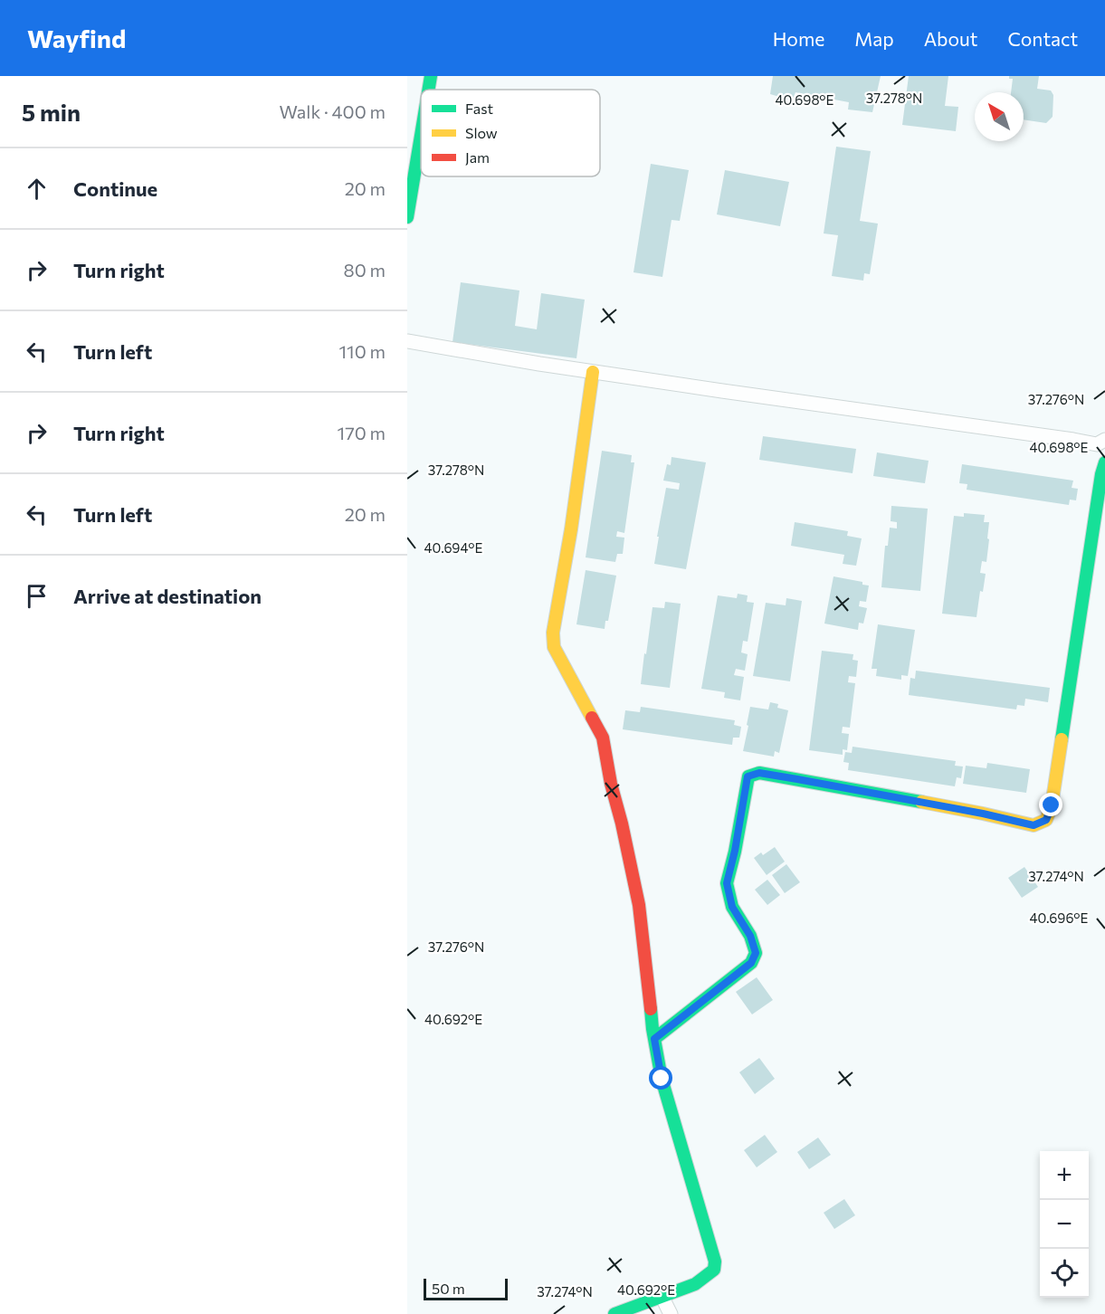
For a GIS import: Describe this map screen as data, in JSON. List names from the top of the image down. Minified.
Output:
{"legend":["Fast","Slow","Jam"],"scale_bar":"50 m","north":"top left","page":{"header":"Wayfind","nav":["Home","Map","About","Contact"],"heading":["5 min","Walk · 400 m"],"list":[["Continue","20 m"],["Turn right","80 m"],["Turn left","110 m"],["Turn right","170 m"],["Turn left","20 m"],"Arrive at destination"],"map_buttons":["+","−"],"scale":"50 m"},"coordinates":["37.278°N","40.698°E","37.276°N","40.694°E","37.274°N","40.696°E","40.692°E"]}
